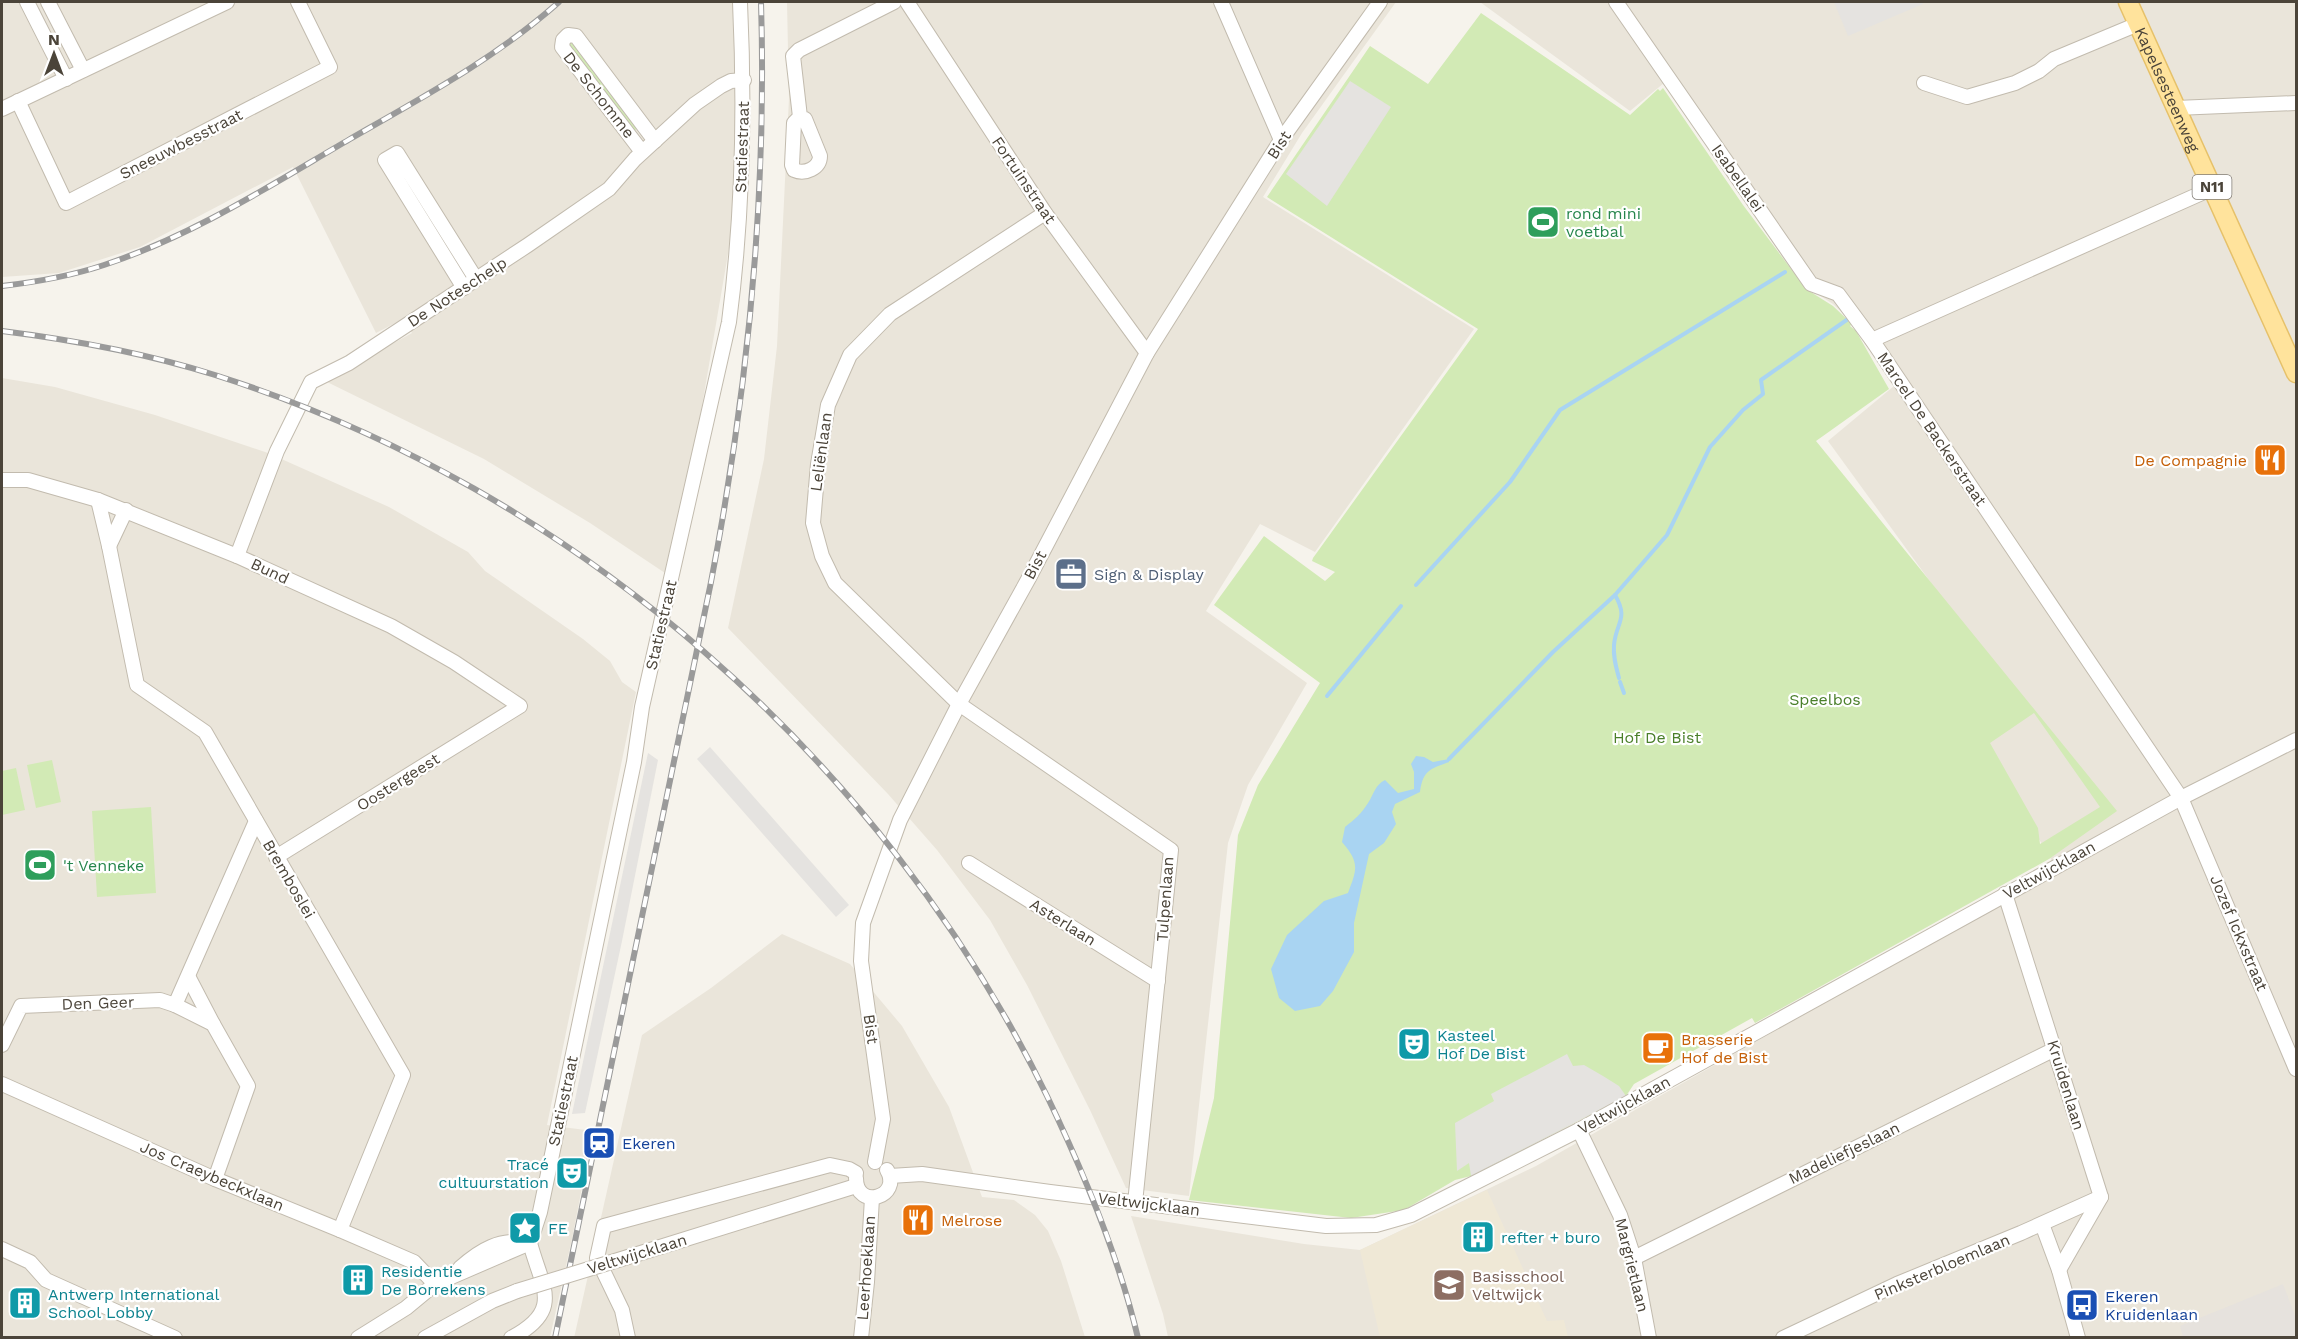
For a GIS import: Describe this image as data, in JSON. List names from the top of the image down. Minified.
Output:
{"streets":{"main road":["Kapelsesteenweg","N11"],"street":["De Schomme","Sneeuwbesstraat","Bist","Statiestraat","Isabellalei","Fortuinstraat","De Noteschelp","Marcel De Backerstraat","Leliënlaan","Bund","Oostergeest","Veltwijcklaan","Bremboslei","Tulpenlaan","Asterlaan","Jozef Ickxstraat","Den Geer","Kruidenlaan","Madeliefjeslaan","Jos Craeybeckxlaan","Margrietlaan","Pinksterbloemlaan","Leerhoeklaan"]},"crossings":[["Kapelsesteenweg","Marcel De Backerstraat"],["De Schomme","De Noteschelp"],["Bist","Fortuinstraat"],["Bist","Leliënlaan"],["Bist","Veltwijcklaan"],["Bist","Tulpenlaan"],["Bist","Leerhoeklaan"],["Statiestraat","De Noteschelp"],["Isabellalei","Marcel De Backerstraat"],["Fortuinstraat","Leliënlaan"],["De Noteschelp","Bund"],["Marcel De Backerstraat","Veltwijcklaan"],["Marcel De Backerstraat","Jozef Ickxstraat"],["Leliënlaan","Tulpenlaan"],["Bund","Oostergeest"],["Bund","Bremboslei"],["Oostergeest","Bremboslei"],["Veltwijcklaan","Tulpenlaan"],["Veltwijcklaan","Jozef Ickxstraat"],["Veltwijcklaan","Kruidenlaan"],["Veltwijcklaan","Margrietlaan"],["Veltwijcklaan","Leerhoeklaan"],["Bremboslei","Jos Craeybeckxlaan"],["Tulpenlaan","Asterlaan"],["Kruidenlaan","Madeliefjeslaan"],["Kruidenlaan","Pinksterbloemlaan"],["Madeliefjeslaan","Margrietlaan"]],"parks":["Speelbos","Hof De Bist"],"places":{"sports":["rond mini voetbal","'t Venneke"],"restaurant":["De Compagnie","Melrose"],"office":["Sign & Display"],"theatre":["Kasteel Hof De Bist","Tracé cultuurstation"],"cafe":["Brasserie Hof de Bist"],"station":["Ekeren"],"place":["FE"],"building":["refter + buro","Residentie De Borrekens","Antwerp International School Lobby"],"school or university":["Basisschool Veltwijck"],"bus stop":["Ekeren Kruidenlaan"]},"north":"top"}
